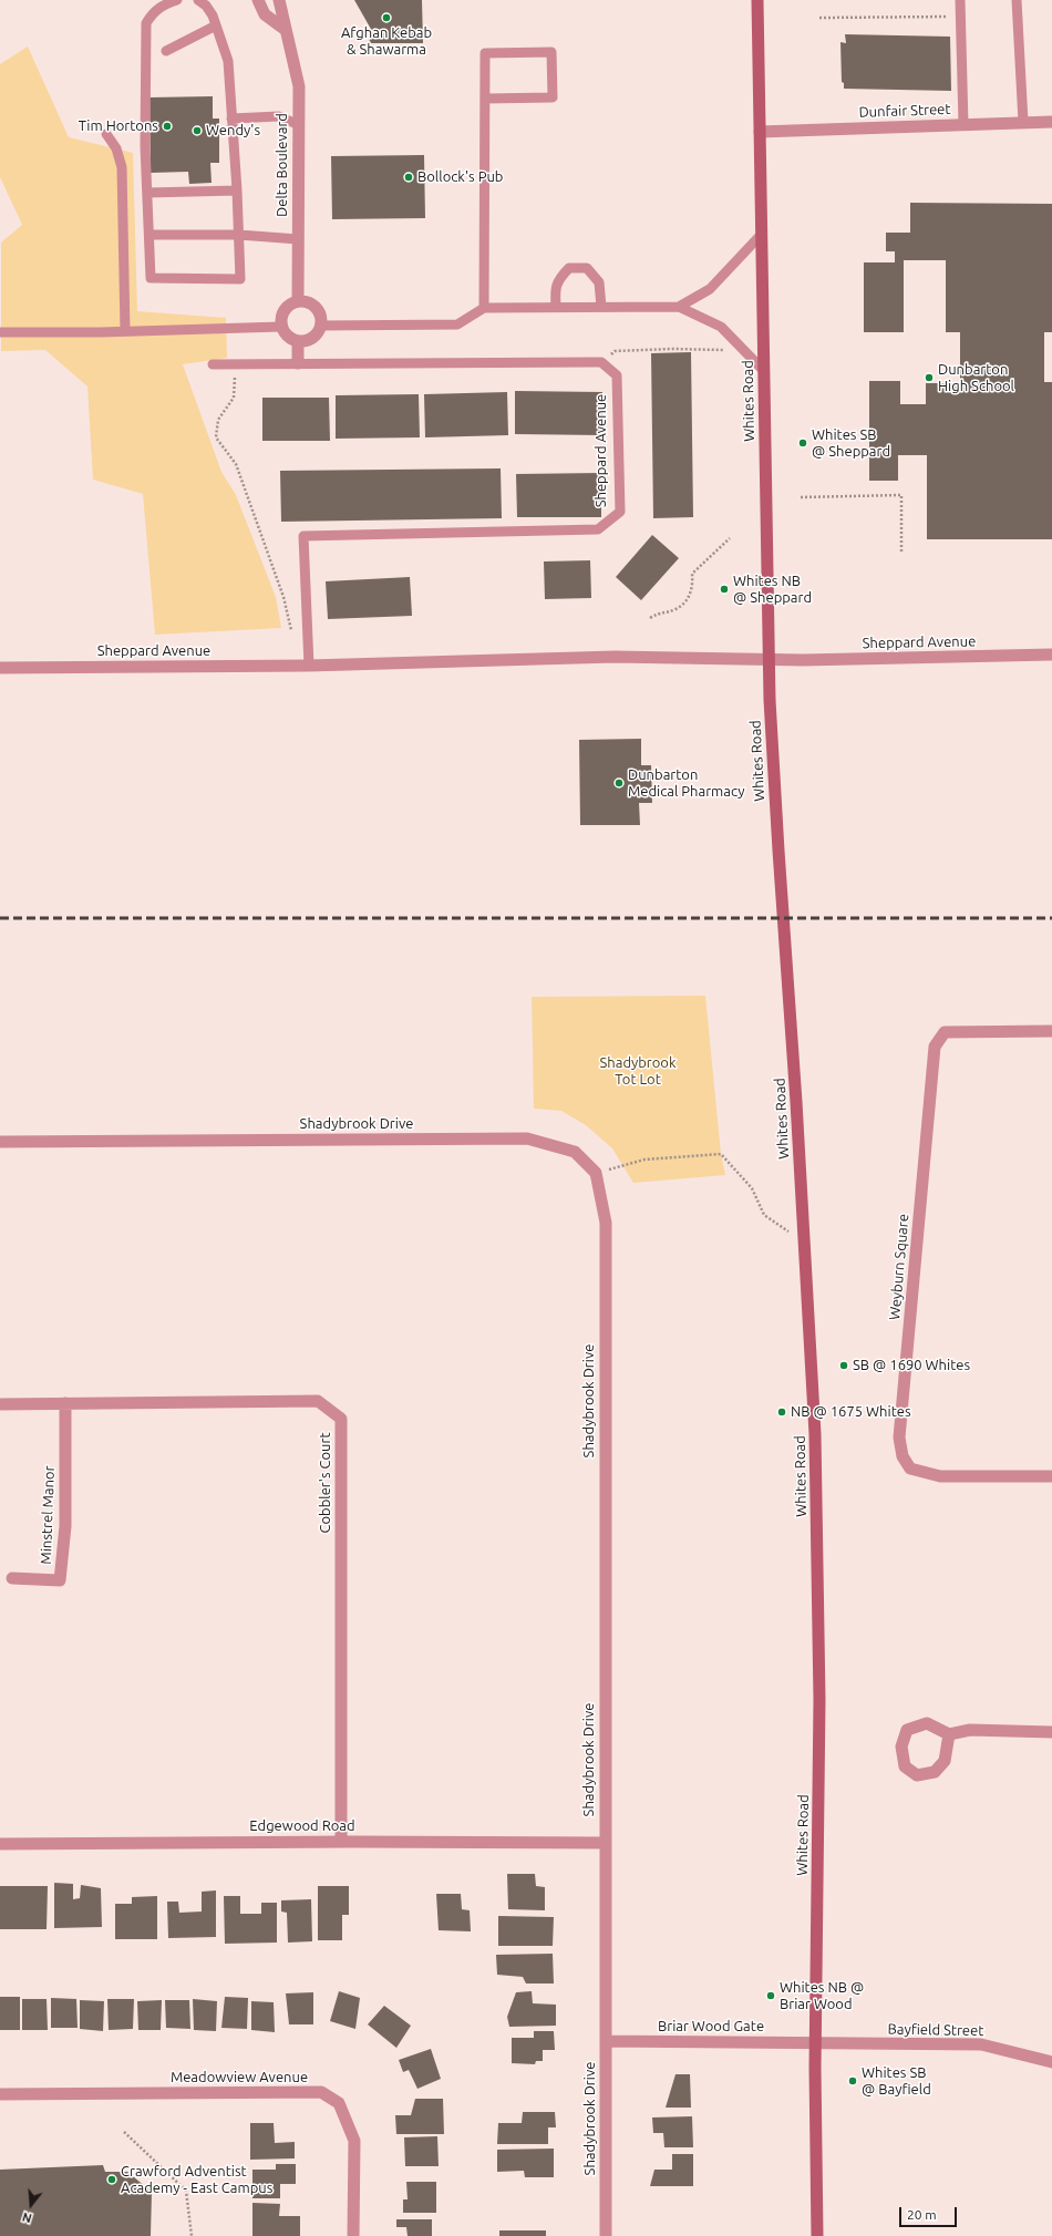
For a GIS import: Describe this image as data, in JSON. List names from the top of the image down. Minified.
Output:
{"streets":{"main road":["Whites Road"],"street":["Dunfair Street","Delta Boulevard","Sheppard Avenue","Shadybrook Drive","Weyburn Square","Cobbler's Court","Minstrel Manor","Edgewood Road","Briar Wood Gate","Bayfield Street","Meadowview Avenue"]},"crossings":[["Dunfair Street","Whites Road"],["Whites Road","Sheppard Avenue"],["Whites Road","Briar Wood Gate"],["Whites Road","Bayfield Street"],["Shadybrook Drive","Edgewood Road"],["Shadybrook Drive","Briar Wood Gate"],["Cobbler's Court","Minstrel Manor"],["Cobbler's Court","Edgewood Road"],["Briar Wood Gate","Bayfield Street"]],"parks":["Shadybrook Tot Lot"],"places":["Afghan Kebab & Shawarma","Tim Hortons","Wendy's","Bollock's Pub","Dunbarton High School","Whites SB @ Sheppard","Whites NB @ Sheppard","Dunbarton Medical Pharmacy","SB @ 1690 Whites","NB @ 1675 Whites","Whites NB @ Briar Wood","Whites SB @ Bayfield","Crawford Adventist Academy - East Campus"],"scale_bar":"20 m","north":"bottom"}
